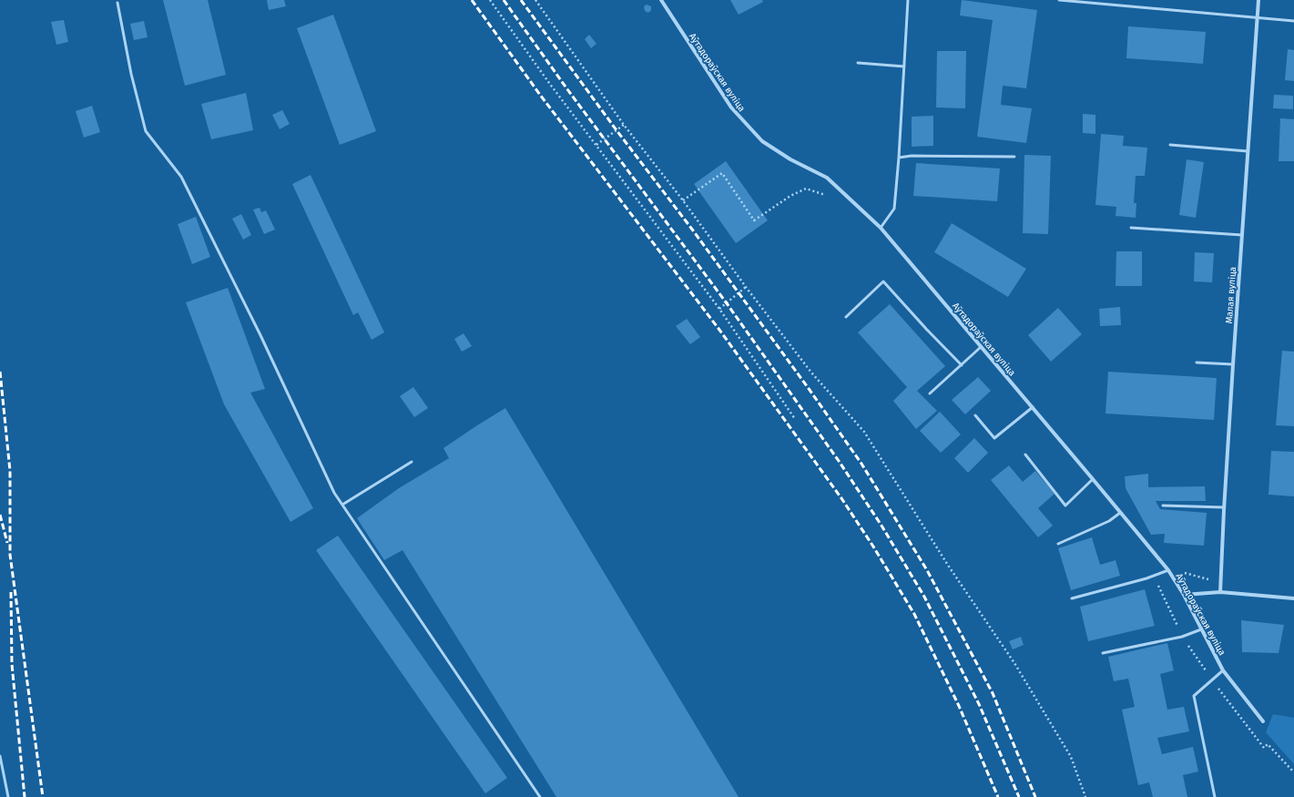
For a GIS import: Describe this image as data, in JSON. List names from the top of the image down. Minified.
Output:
{"streets":{"street":["Аўтадораўская вуліца","Малая вуліца"]}}
